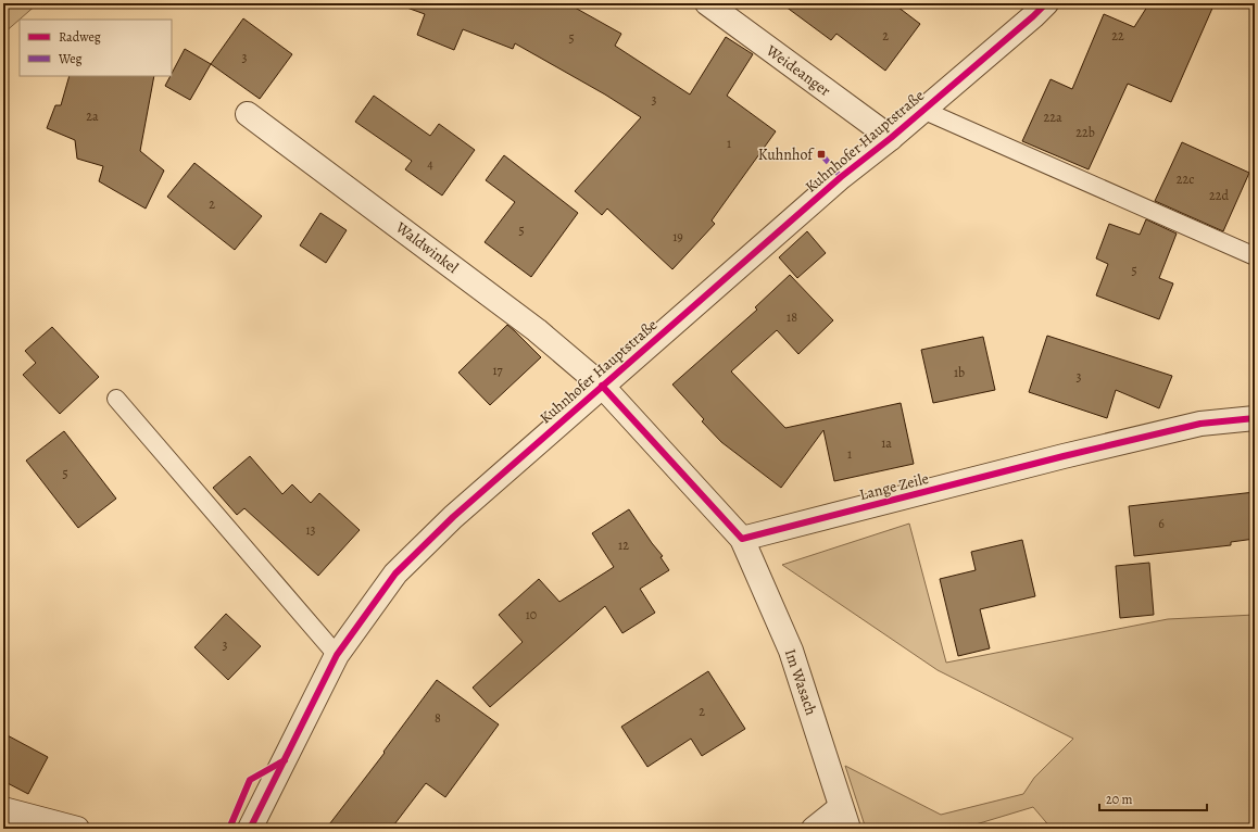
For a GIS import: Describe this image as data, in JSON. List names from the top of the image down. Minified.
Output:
{"streets":{"street":["Weideanger","Kuhnhofer Hauptstraße","Waldwinkel","Lange Zeile","Im Wasach"]},"crossings":[["Weideanger","Kuhnhofer Hauptstraße"],["Kuhnhofer Hauptstraße","Waldwinkel"],["Lange Zeile","Im Wasach"]],"places":{"transit":["Kuhnhof"]},"house_numbers":["2","22","5","3","3","2a","22a","22b","1","4","22c","22d","2","5","19","5","18","17","1b","3","1a","1","5","6","13","12","10","3","2","8"],"legend":["Radweg","Weg"],"scale_bar":"20 m"}
